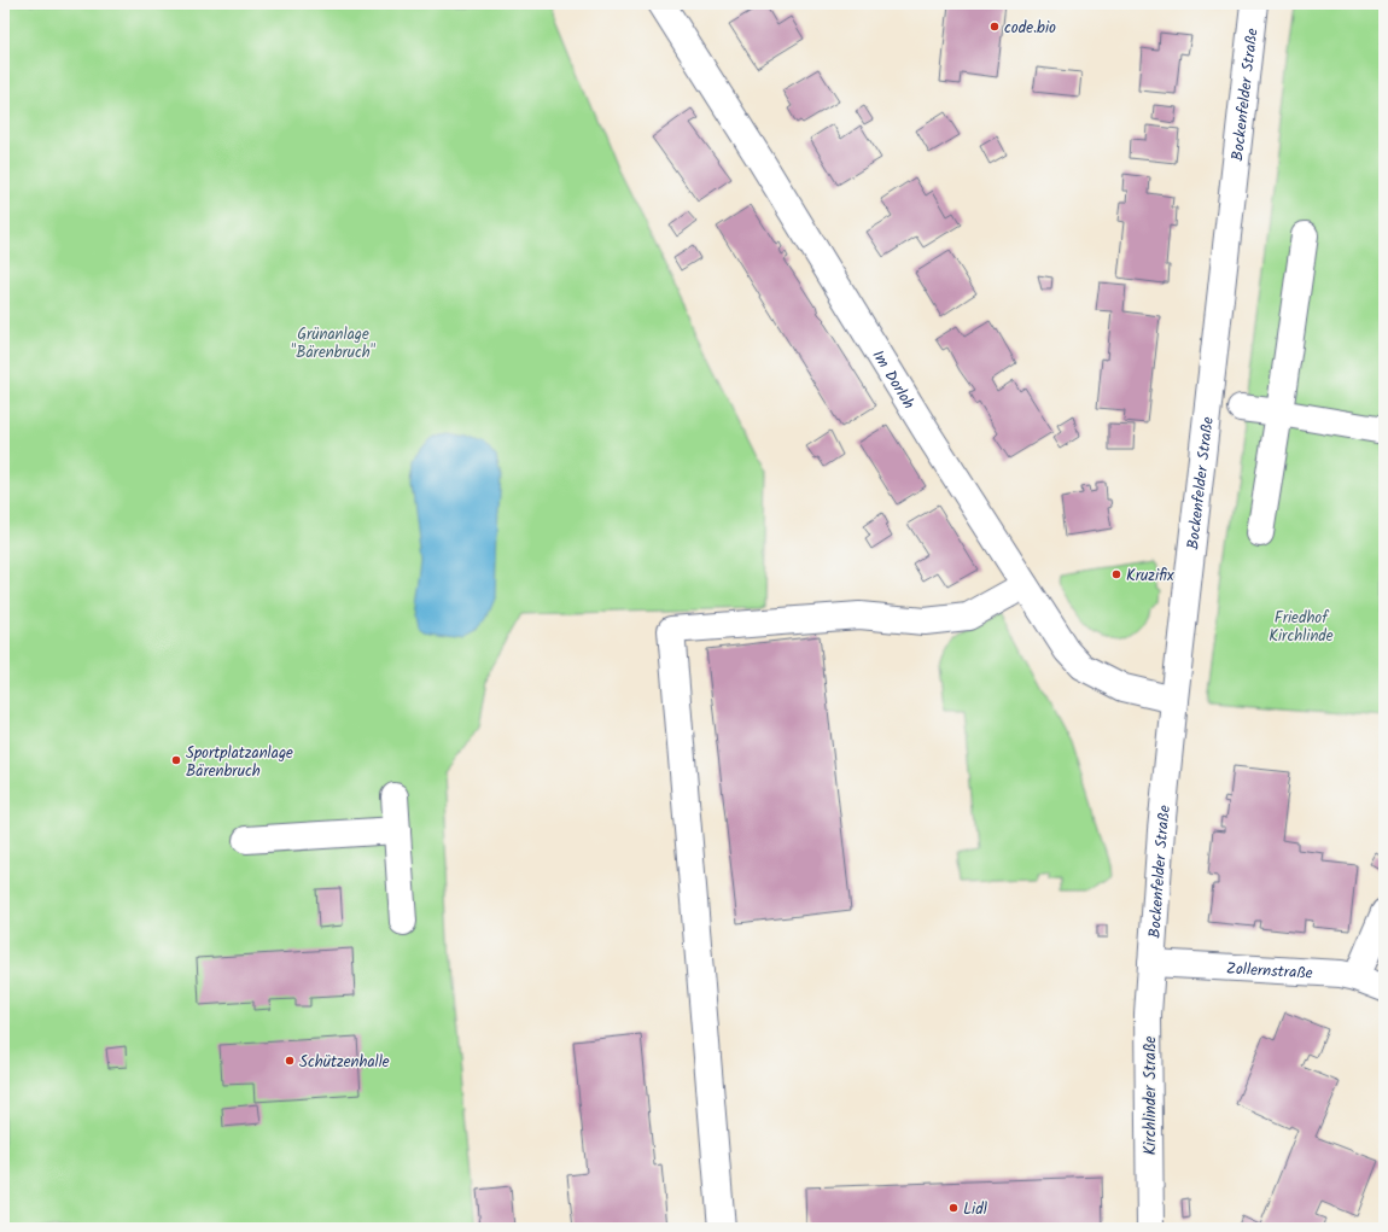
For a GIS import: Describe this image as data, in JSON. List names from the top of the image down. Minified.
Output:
{"streets":{"main road":["Bockenfelder Straße","Im Dorloh","Zollernstraße","Kirchlinder Straße"]},"crossings":[["Bockenfelder Straße","Im Dorloh"],["Bockenfelder Straße","Zollernstraße"],["Bockenfelder Straße","Kirchlinder Straße"],["Zollernstraße","Kirchlinder Straße"]],"parks":["Grünanlage \"Bärenbruch\"","Friedhof Kirchlinde"],"places":["code.bio","Kruzifix","Sportplatzanlage Bärenbruch","Schützenhalle","Lidl"]}
